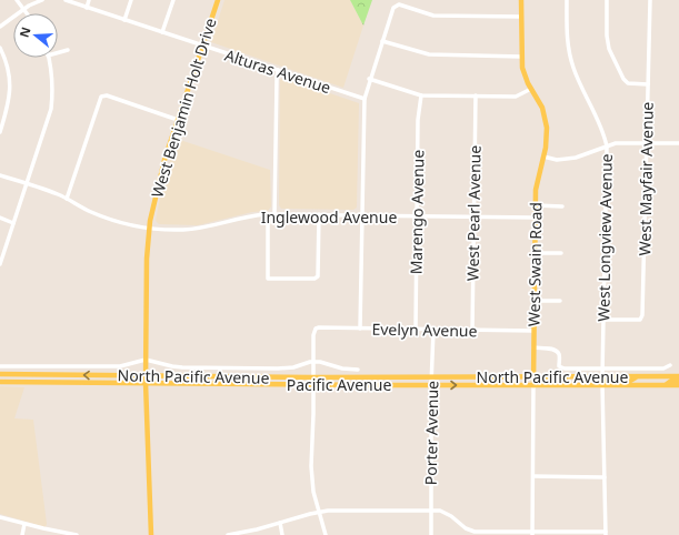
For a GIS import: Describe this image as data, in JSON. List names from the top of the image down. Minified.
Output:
{"streets":{"main road":["West Benjamin Holt Drive","West Swain Road","North Pacific Avenue","Pacific Avenue"],"street":["Alturas Avenue","West Mayfair Avenue","Marengo Avenue","West Pearl Avenue","Inglewood Avenue","West Longview Avenue","Evelyn Avenue","Porter Avenue"]},"crossings":[["Alturas Avenue","West Benjamin Holt Drive"],["West Benjamin Holt Drive","Inglewood Avenue"],["West Benjamin Holt Drive","North Pacific Avenue"],["West Benjamin Holt Drive","Pacific Avenue"],["West Mayfair Avenue","West Longview Avenue"],["Marengo Avenue","Inglewood Avenue"],["Marengo Avenue","Evelyn Avenue"],["West Pearl Avenue","Inglewood Avenue"],["West Pearl Avenue","Evelyn Avenue"],["Inglewood Avenue","West Swain Road"],["West Longview Avenue","North Pacific Avenue"],["West Swain Road","Evelyn Avenue"],["West Swain Road","North Pacific Avenue"],["West Swain Road","Pacific Avenue"],["Evelyn Avenue","Porter Avenue"],["North Pacific Avenue","Porter Avenue"],["Pacific Avenue","Porter Avenue"]],"north":"left"}
